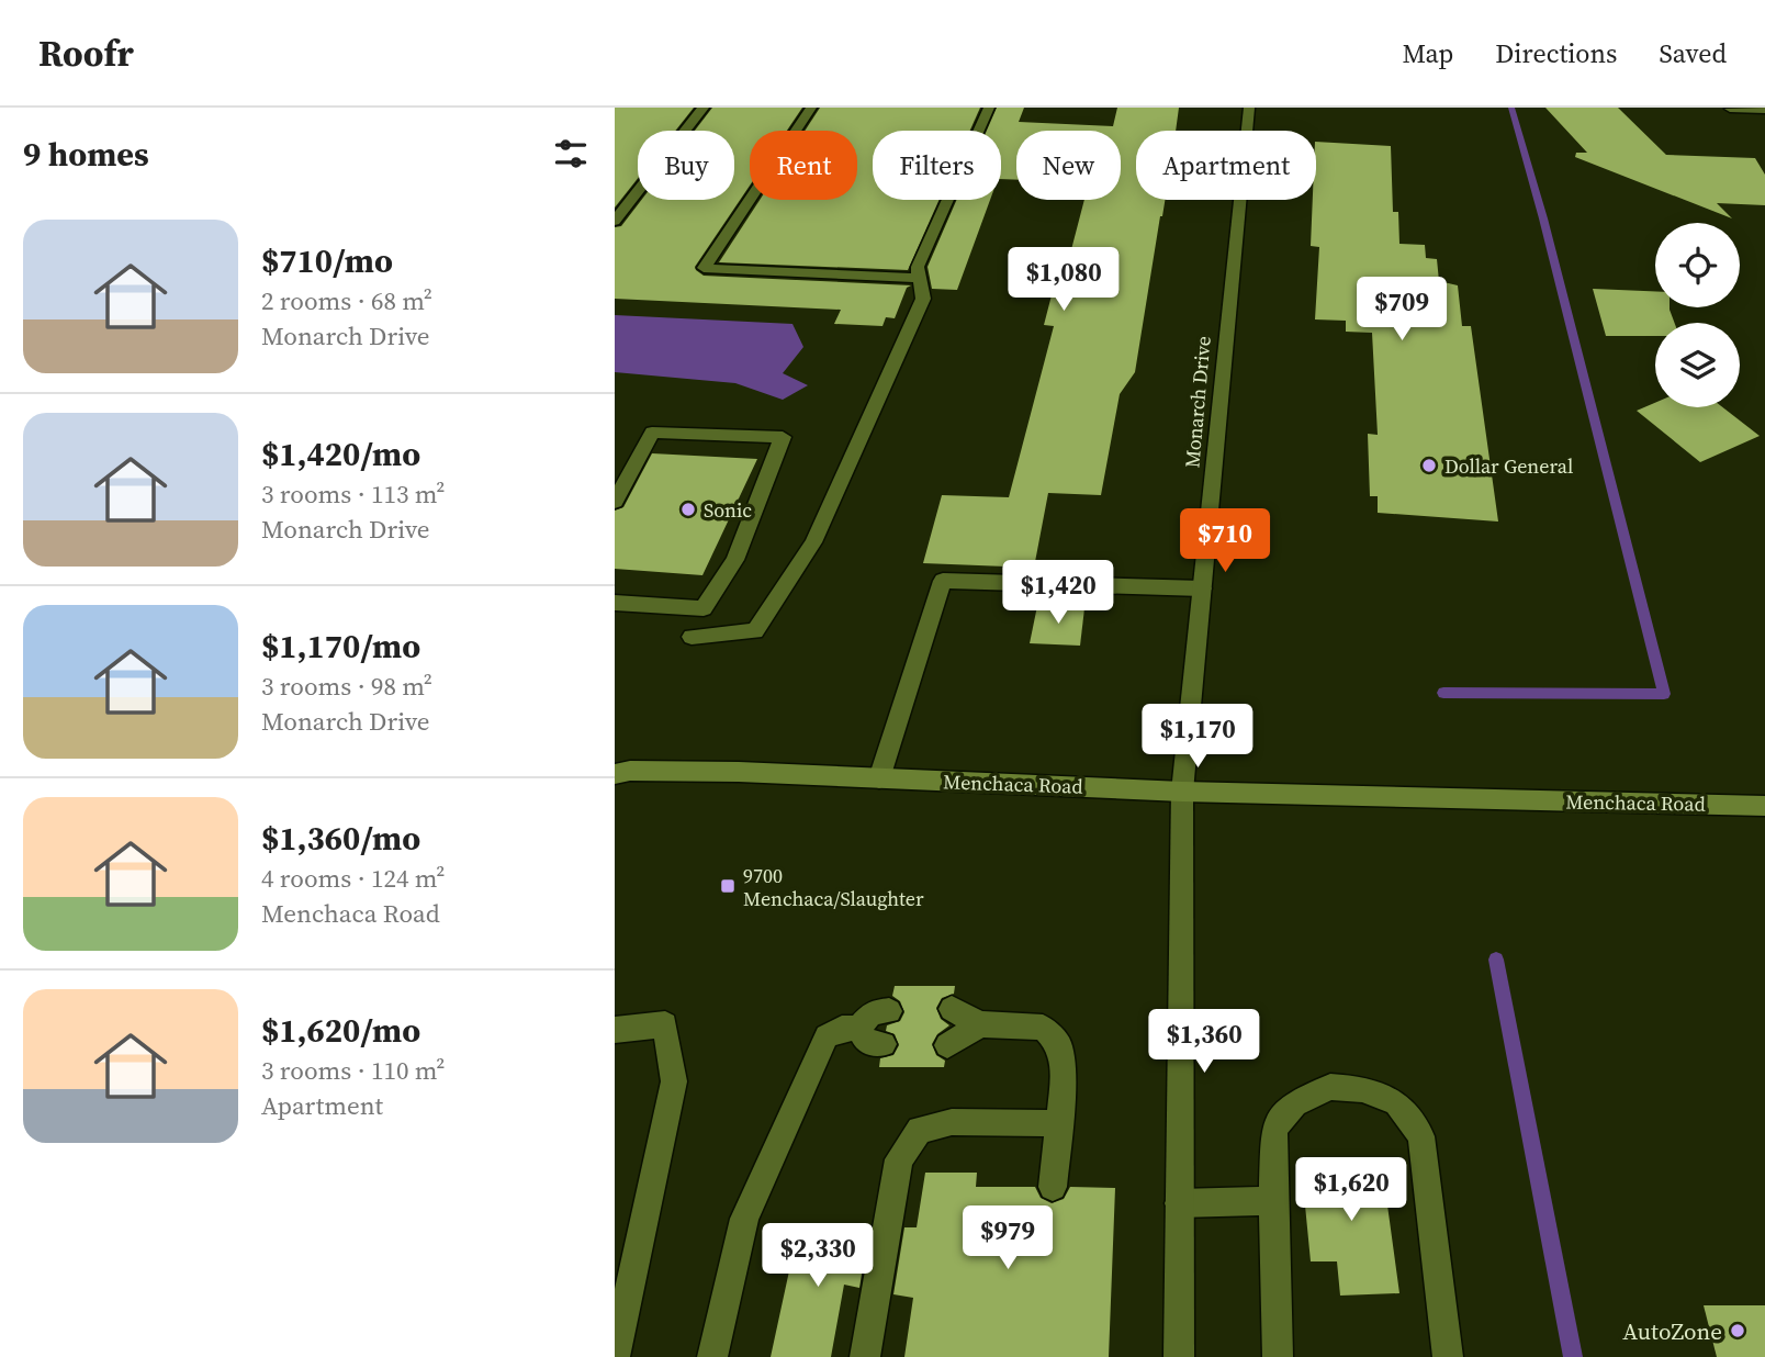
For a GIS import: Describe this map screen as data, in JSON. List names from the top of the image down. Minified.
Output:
{"streets":{"main road":["Menchaca Road"],"street":["Monarch Drive"]},"crossings":[["Monarch Drive","Menchaca Road"]],"places":{"other":["Dollar General","Sonic","AutoZone"],"transit":["9700 Menchaca/Slaughter"]},"page":{"header":"Roofr","nav":["Map","Directions","Saved"],"heading":"9 homes","chip":["Buy","Rent","Filters","New","Apartment"],"list":[{"name":"$710/mo","note":"2 rooms · 68 m² · Monarch Drive"},{"name":"$1,420/mo","note":"3 rooms · 113 m² · Monarch Drive"},{"name":"$1,170/mo","note":"3 rooms · 98 m² · Monarch Drive"},{"name":"$1,360/mo","note":"4 rooms · 124 m² · Menchaca Road"},{"name":"$1,620/mo","note":"3 rooms · 110 m² · Apartment"}],"price":["$1,080","$709","$710","$1,420","$1,170","$1,360","$1,620","$979","$2,330"]}}
